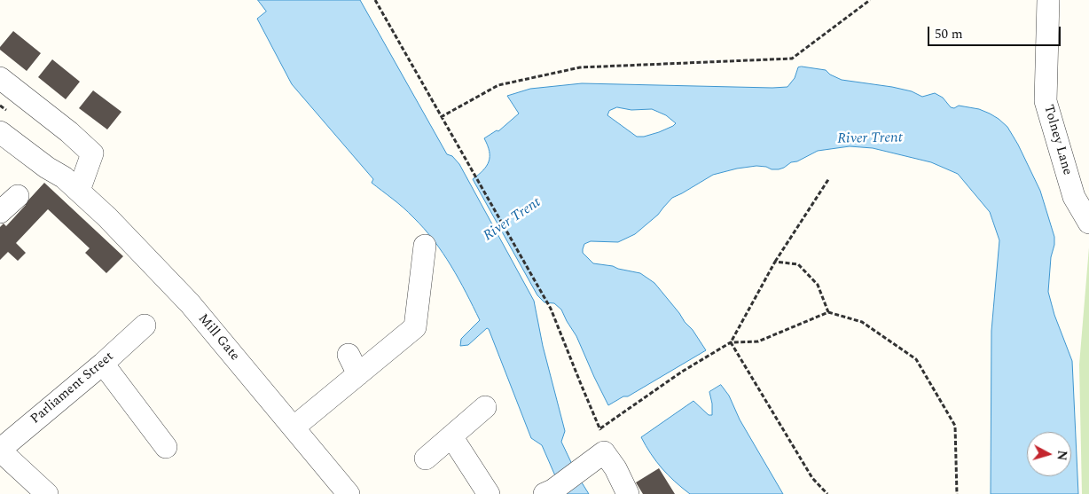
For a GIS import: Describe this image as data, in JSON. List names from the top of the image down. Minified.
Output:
{"streets":{"street":["Tolney Lane","Mill Gate","Parliament Street"]},"water":["River Trent"],"scale_bar":"50 m","north":"right"}
